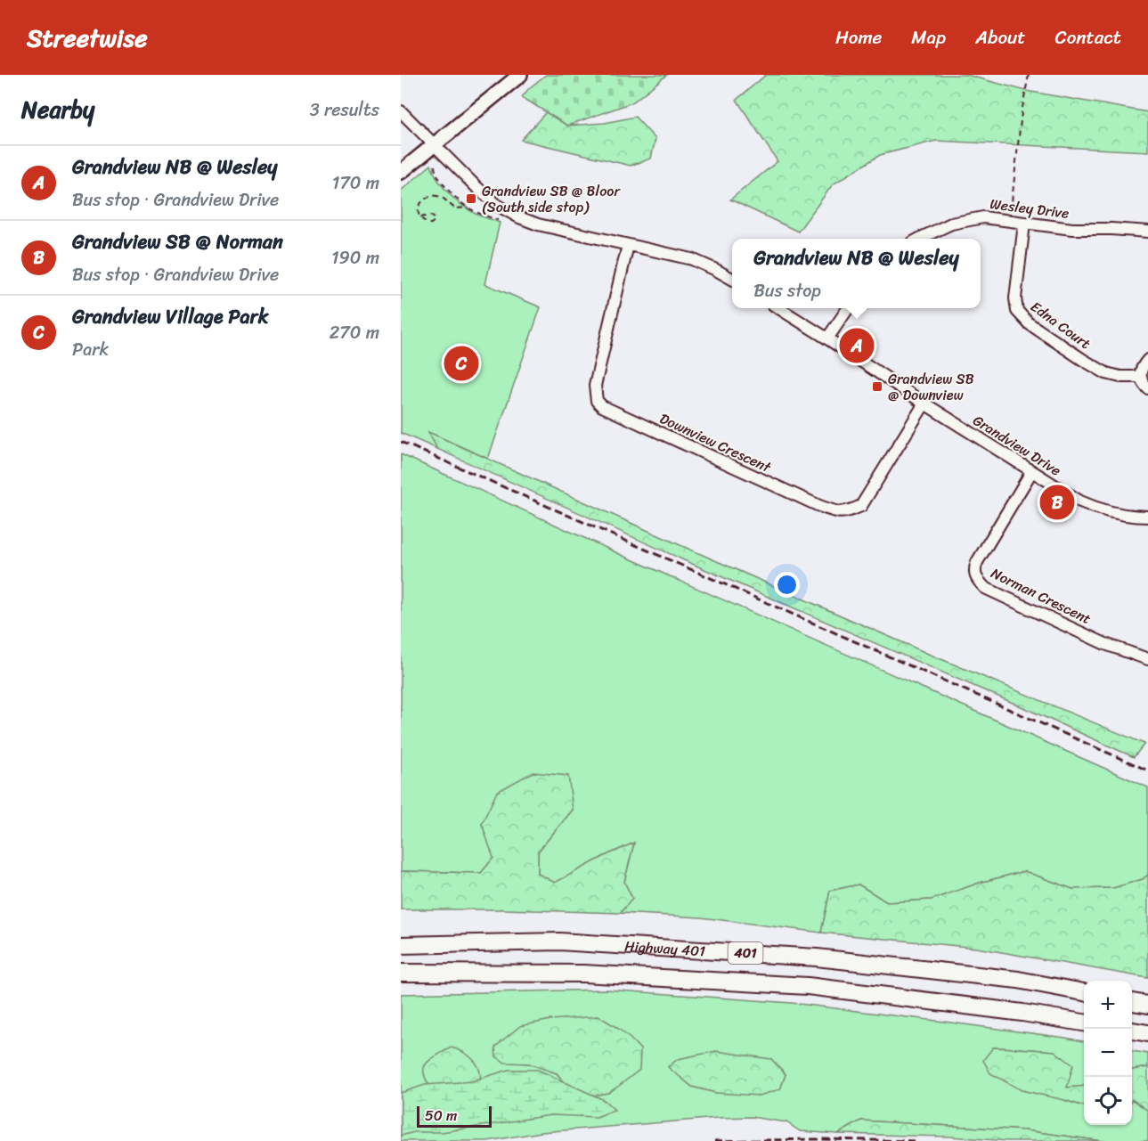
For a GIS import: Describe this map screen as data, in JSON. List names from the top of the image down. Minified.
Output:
{"streets":{"highway":["Highway 401","401"],"street":["Wesley Drive","Edna Court","Downview Crescent","Grandview Drive","Norman Crescent"]},"crossings":[["Wesley Drive","Edna Court"],["Downview Crescent","Grandview Drive"],["Grandview Drive","Norman Crescent"]],"places":{"transit":["Grandview SB @ Bloor (South side stop)","Grandview SB @ Downview"]},"scale_bar":"50 m","page":{"header":"Streetwise","nav":["Home","Map","About","Contact"],"heading":["Nearby","3 results"],"list":[{"mark":"A","name":"Grandview NB @ Wesley","note":"Bus stop · Grandview Drive","value":"170 m"},{"mark":"B","name":"Grandview SB @ Norman","note":"Bus stop · Grandview Drive","value":"190 m"},{"mark":"C","name":"Grandview Village Park","note":"Park","value":"270 m"}],"popup":["Grandview NB @ Wesley","Bus stop"],"pins":["A","C","B"],"map_buttons":["+","−"],"scale":"50 m"}}
